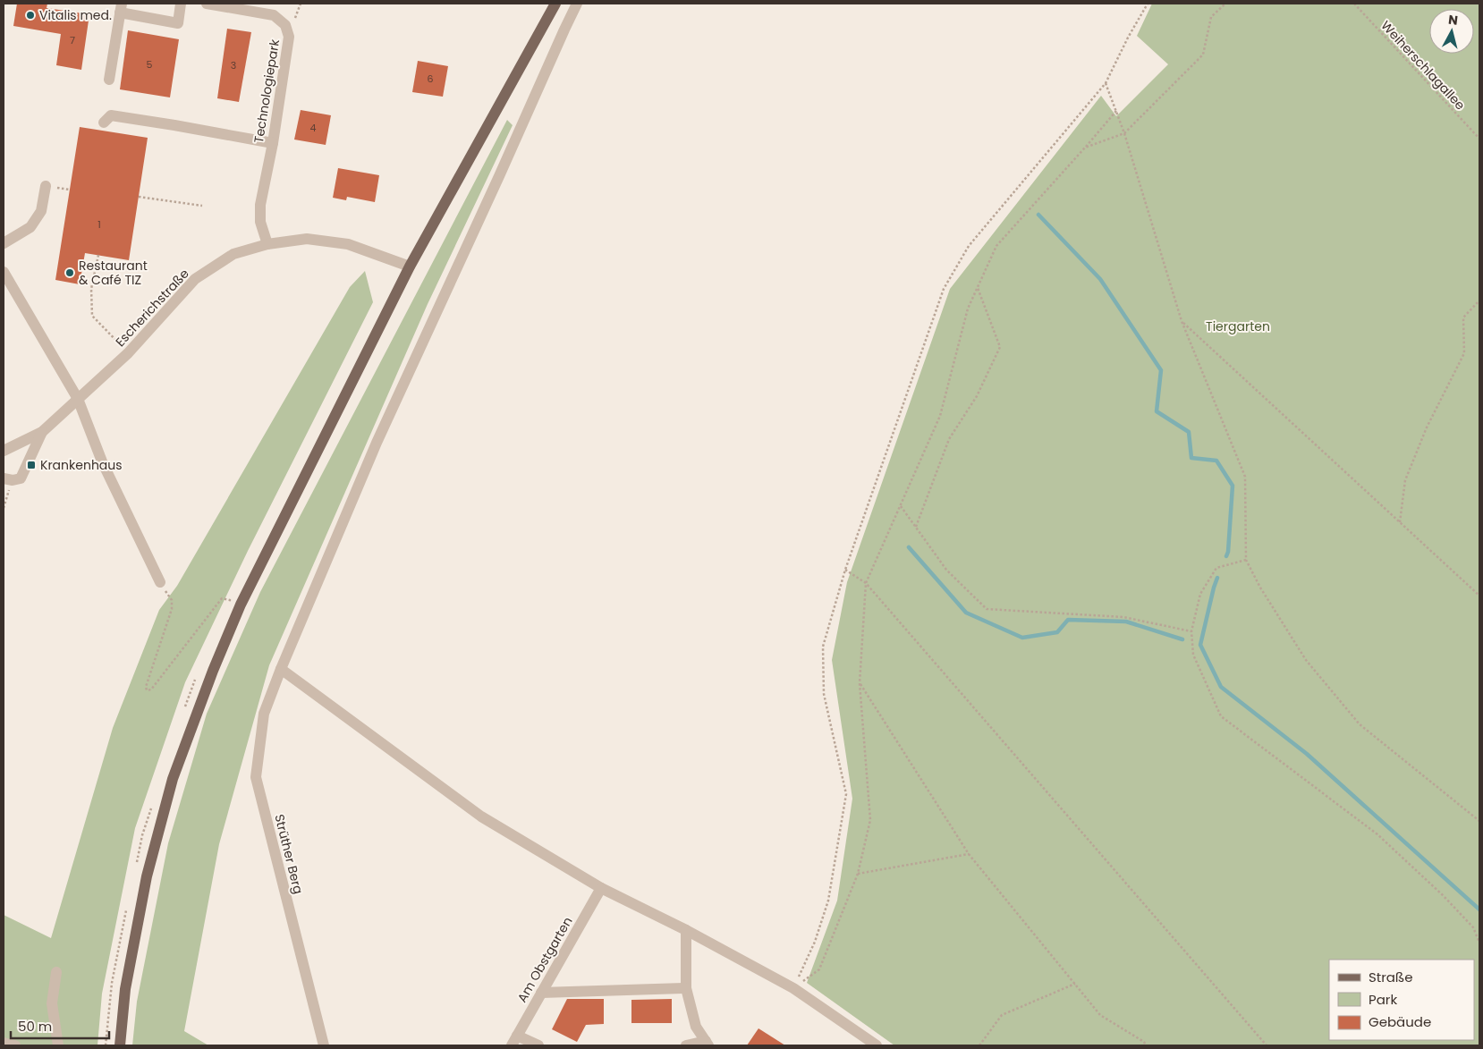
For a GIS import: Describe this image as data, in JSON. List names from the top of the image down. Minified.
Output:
{"streets":{"street":["Technologiepark","Escherichstraße","Strüther Berg","Am Obstgarten"],"path":["Weiherschlagallee"]},"crossings":[["Technologiepark","Escherichstraße"]],"parks":["Tiergarten"],"places":{"other":["Vitalis med.","Restaurant & Café TIZ"],"transit":["Krankenhaus"]},"house_numbers":["7","5","3","6","4","1"],"legend":["Straße","Park","Gebäude"],"scale_bar":"50 m","north":"top"}
